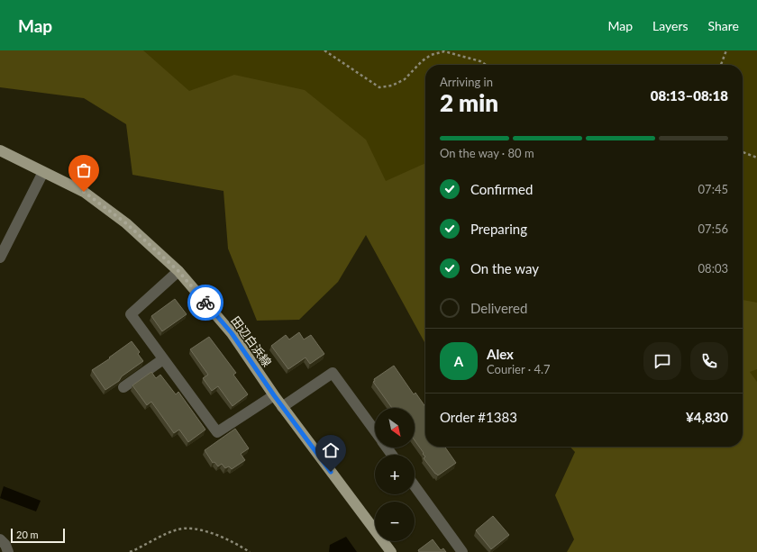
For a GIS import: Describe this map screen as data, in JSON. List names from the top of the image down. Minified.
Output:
{"streets":{"main road":["田辺白浜線"]},"scale_bar":"20 m","north":"bottom right","page":{"header":"Map","nav":["Map","Layers","Share"],"heading":["2 min","Arriving in","08:13–08:18"],"panel":["Alex","Courier · 4.7","Order #1383","¥4,830"],"bar":"On the way · 80 m","list":[["Confirmed","07:45"],["Preparing","07:56"],["On the way","08:03"],"Delivered"],"round":"A","map_buttons":["+","−"],"scale":"20 m"}}
